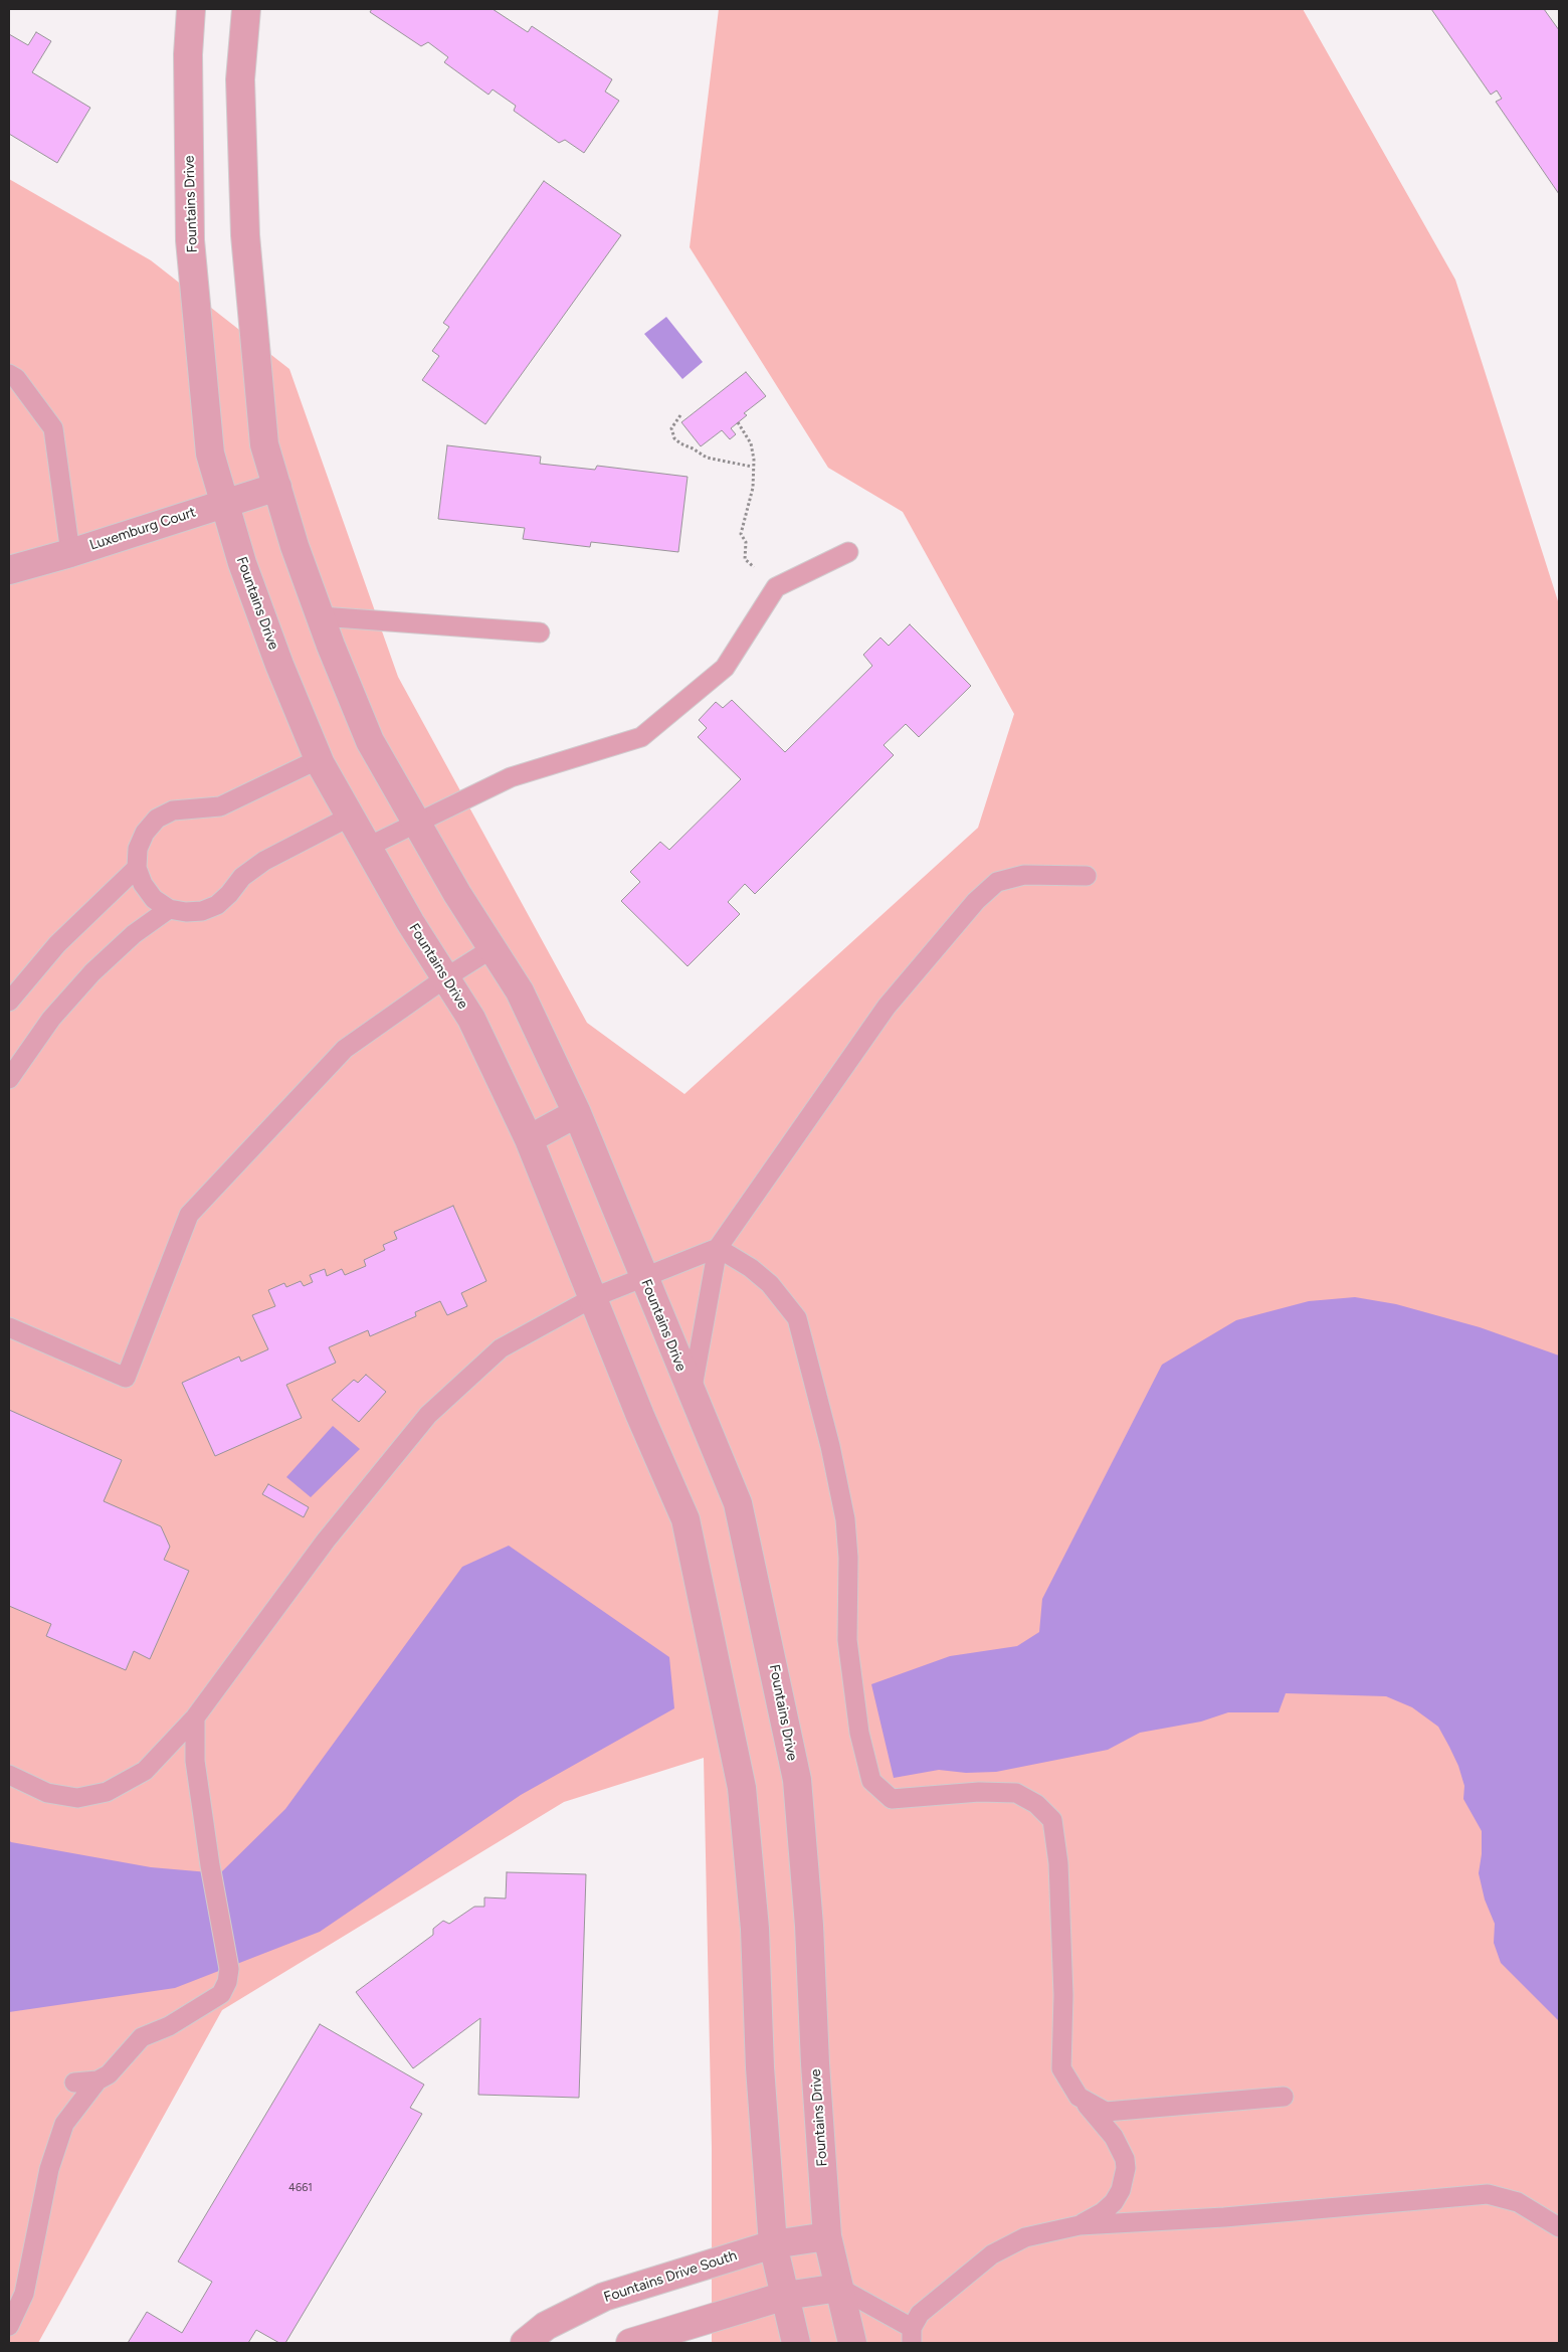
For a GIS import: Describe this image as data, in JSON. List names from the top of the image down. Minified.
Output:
{"streets":{"street":["Fountains Drive","Luxemburg Court","Fountains Drive South"]},"crossings":[["Fountains Drive","Luxemburg Court"],["Fountains Drive","Fountains Drive South"]],"house_numbers":["4661"]}
